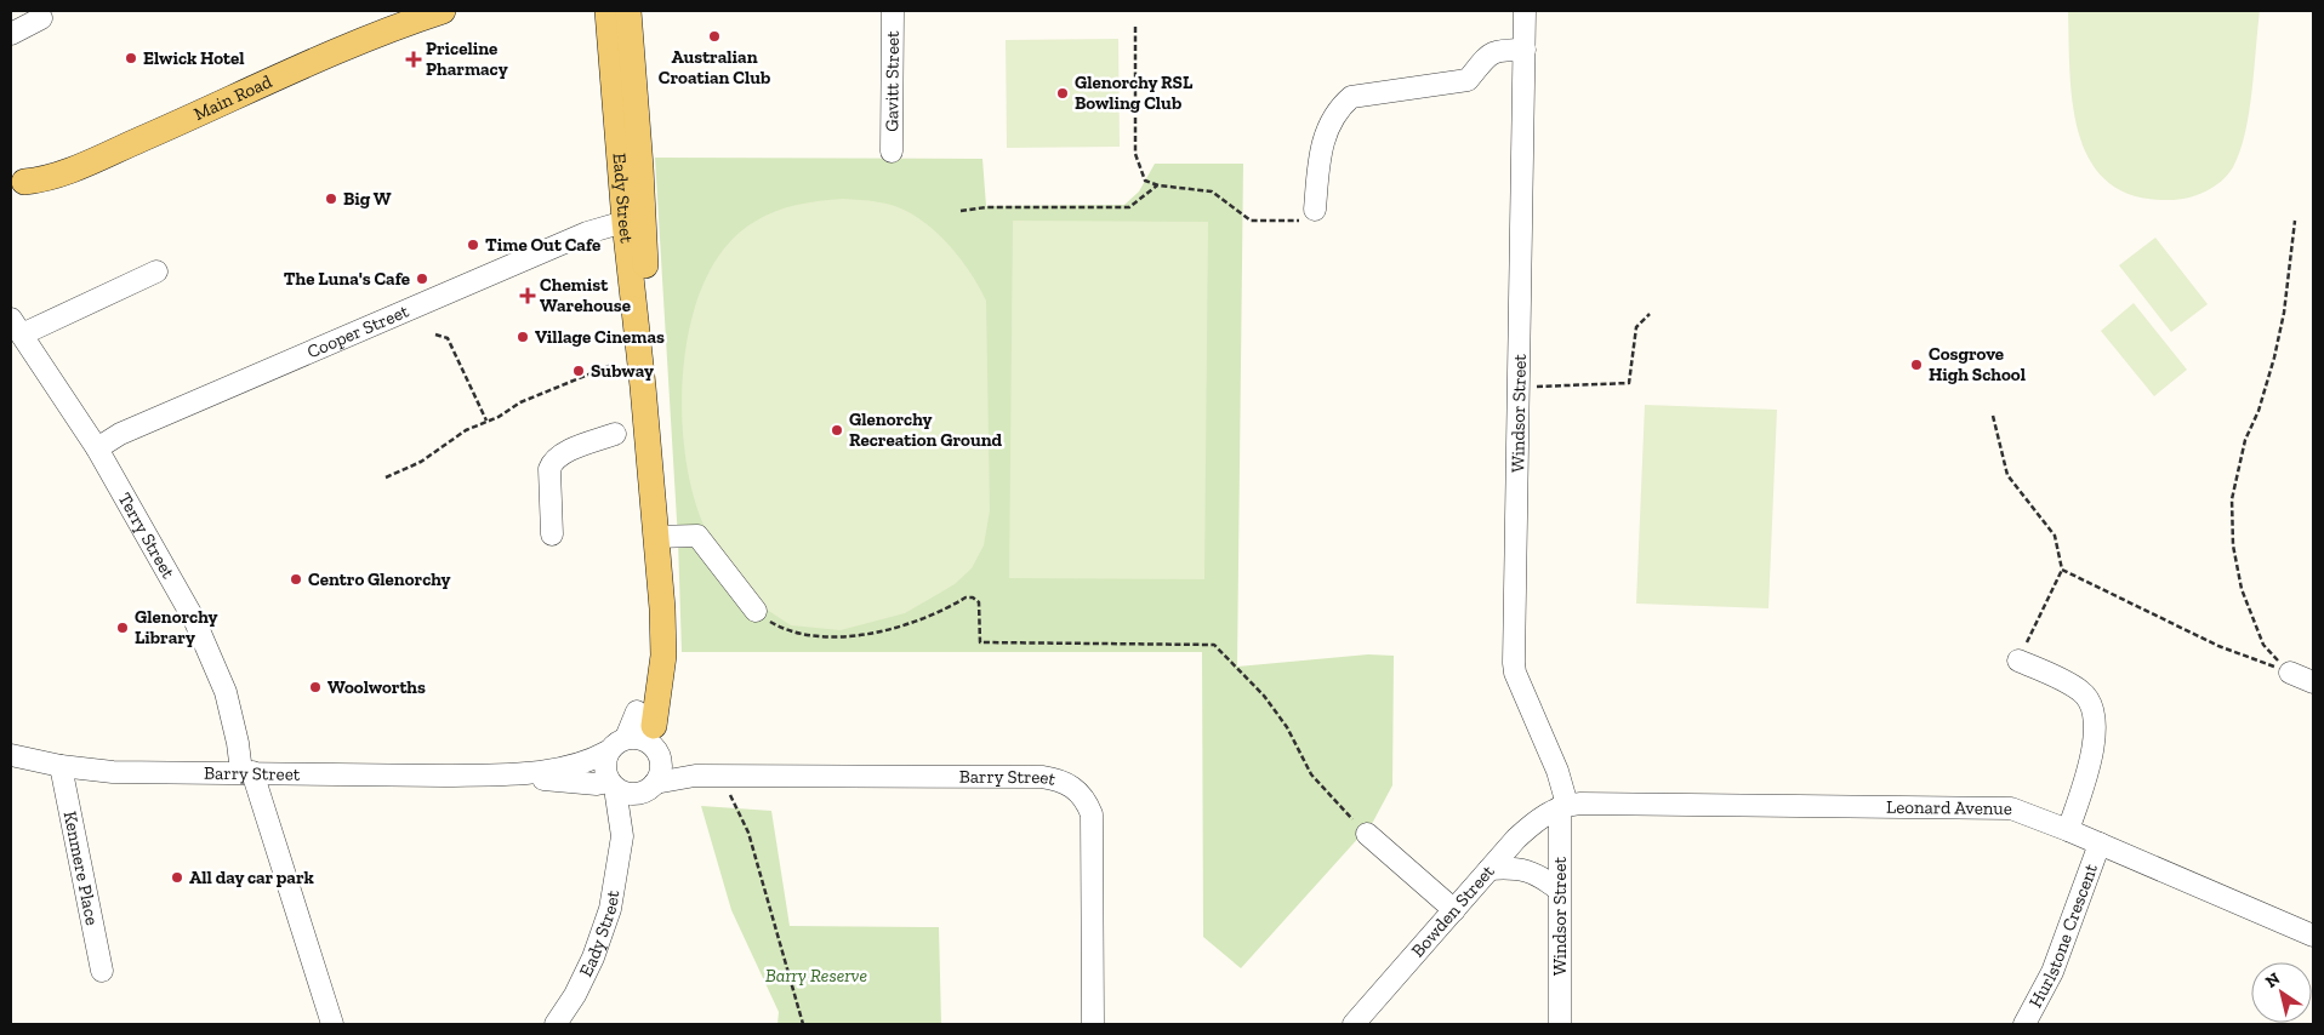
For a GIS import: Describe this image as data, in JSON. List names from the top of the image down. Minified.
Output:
{"streets":{"main road":["Main Road","Eady Street"],"street":["Gavitt Street","Cooper Street","Windsor Street","Terry Street","Barry Street","Leonard Avenue","Kenmere Place","Bowden Street","Hurlstone Crescent"]},"crossings":[["Eady Street","Cooper Street"],["Eady Street","Barry Street"],["Cooper Street","Terry Street"],["Windsor Street","Leonard Avenue"],["Windsor Street","Bowden Street"],["Terry Street","Barry Street"],["Barry Street","Kenmere Place"],["Leonard Avenue","Bowden Street"],["Leonard Avenue","Hurlstone Crescent"]],"parks":["Barry Reserve"],"places":{"other":["Australian Croatian Club","Elwick Hotel","Glenorchy RSL Bowling Club","Big W","Time Out Cafe","The Luna's Cafe","Village Cinemas","Cosgrove High School","Subway","Glenorchy Recreation Ground","Centro Glenorchy","Glenorchy Library","Woolworths","All day car park"],"health":["Priceline Pharmacy","Chemist Warehouse"]},"north":"top left"}
